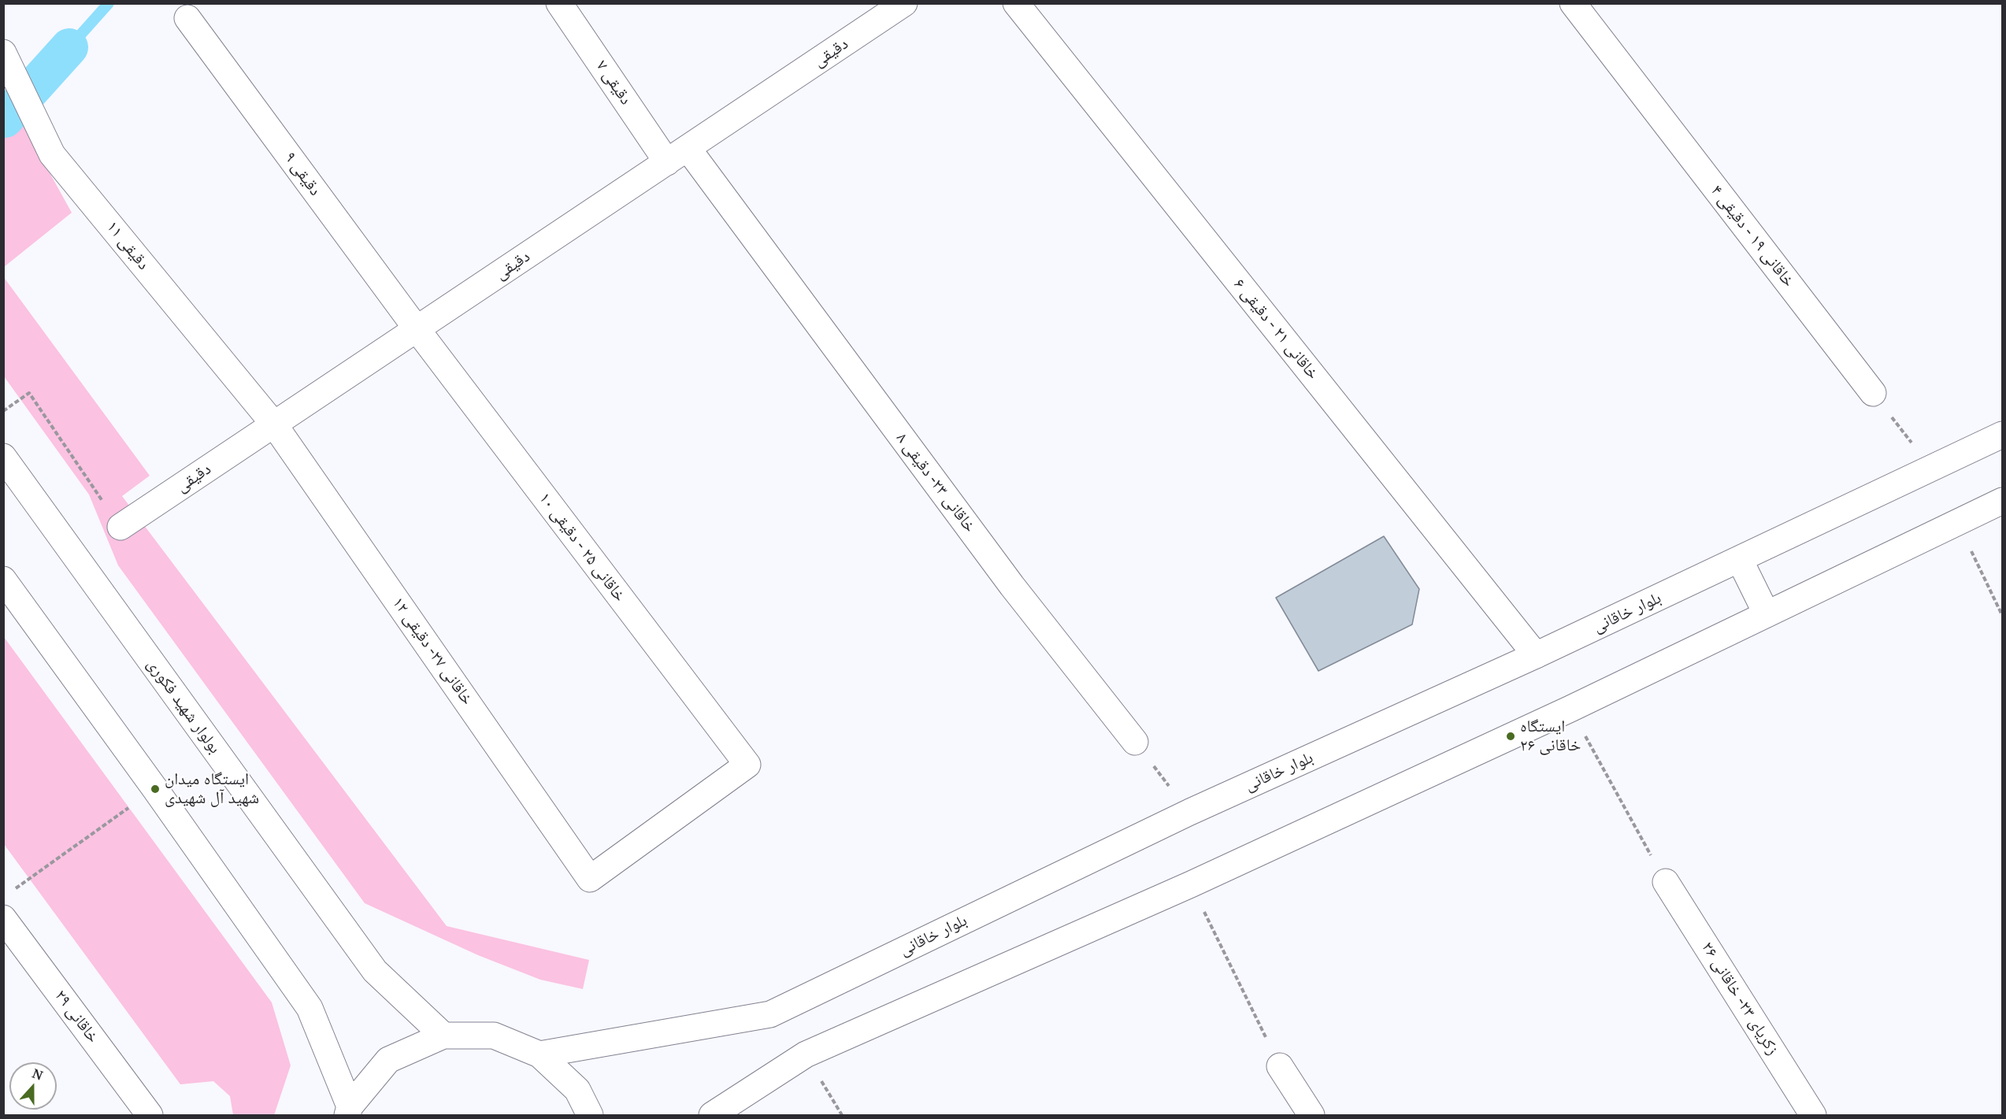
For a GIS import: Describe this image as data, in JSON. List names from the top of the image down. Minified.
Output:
{"streets":{"street":["دقیقی","دقیقی ۷","دقیقی ۹","خاقانی ۱۹ - دقیقی ۴","دقیقی ۱۱","خاقانی ۲۱ - دقیقی ۶","خاقانی ۲۳- دقیقی ۸","خاقانی ۲۵ - دقیقی ۱۰","بلوار خاقانی","خاقانی ۲۷- دقیقی ۱۲","بولوار شهید فکوری","زکریای ۲۳- خاقانی ۲۶","خاقانی ۲۹"]},"crossings":[["دقیقی","دقیقی ۷"],["دقیقی","دقیقی ۹"],["دقیقی","دقیقی ۱۱"],["دقیقی","خاقانی ۲۳- دقیقی ۸"],["دقیقی","خاقانی ۲۵ - دقیقی ۱۰"],["دقیقی","خاقانی ۲۷- دقیقی ۱۲"],["دقیقی ۷","خاقانی ۲۳- دقیقی ۸"],["دقیقی ۹","خاقانی ۲۵ - دقیقی ۱۰"],["دقیقی ۱۱","خاقانی ۲۷- دقیقی ۱۲"],["خاقانی ۲۱ - دقیقی ۶","بلوار خاقانی"],["خاقانی ۲۵ - دقیقی ۱۰","خاقانی ۲۷- دقیقی ۱۲"]],"places":["ایستگاه خاقانی ٢۶","ایستگاه میدان شهید آل شهیدی"],"north":"top"}
